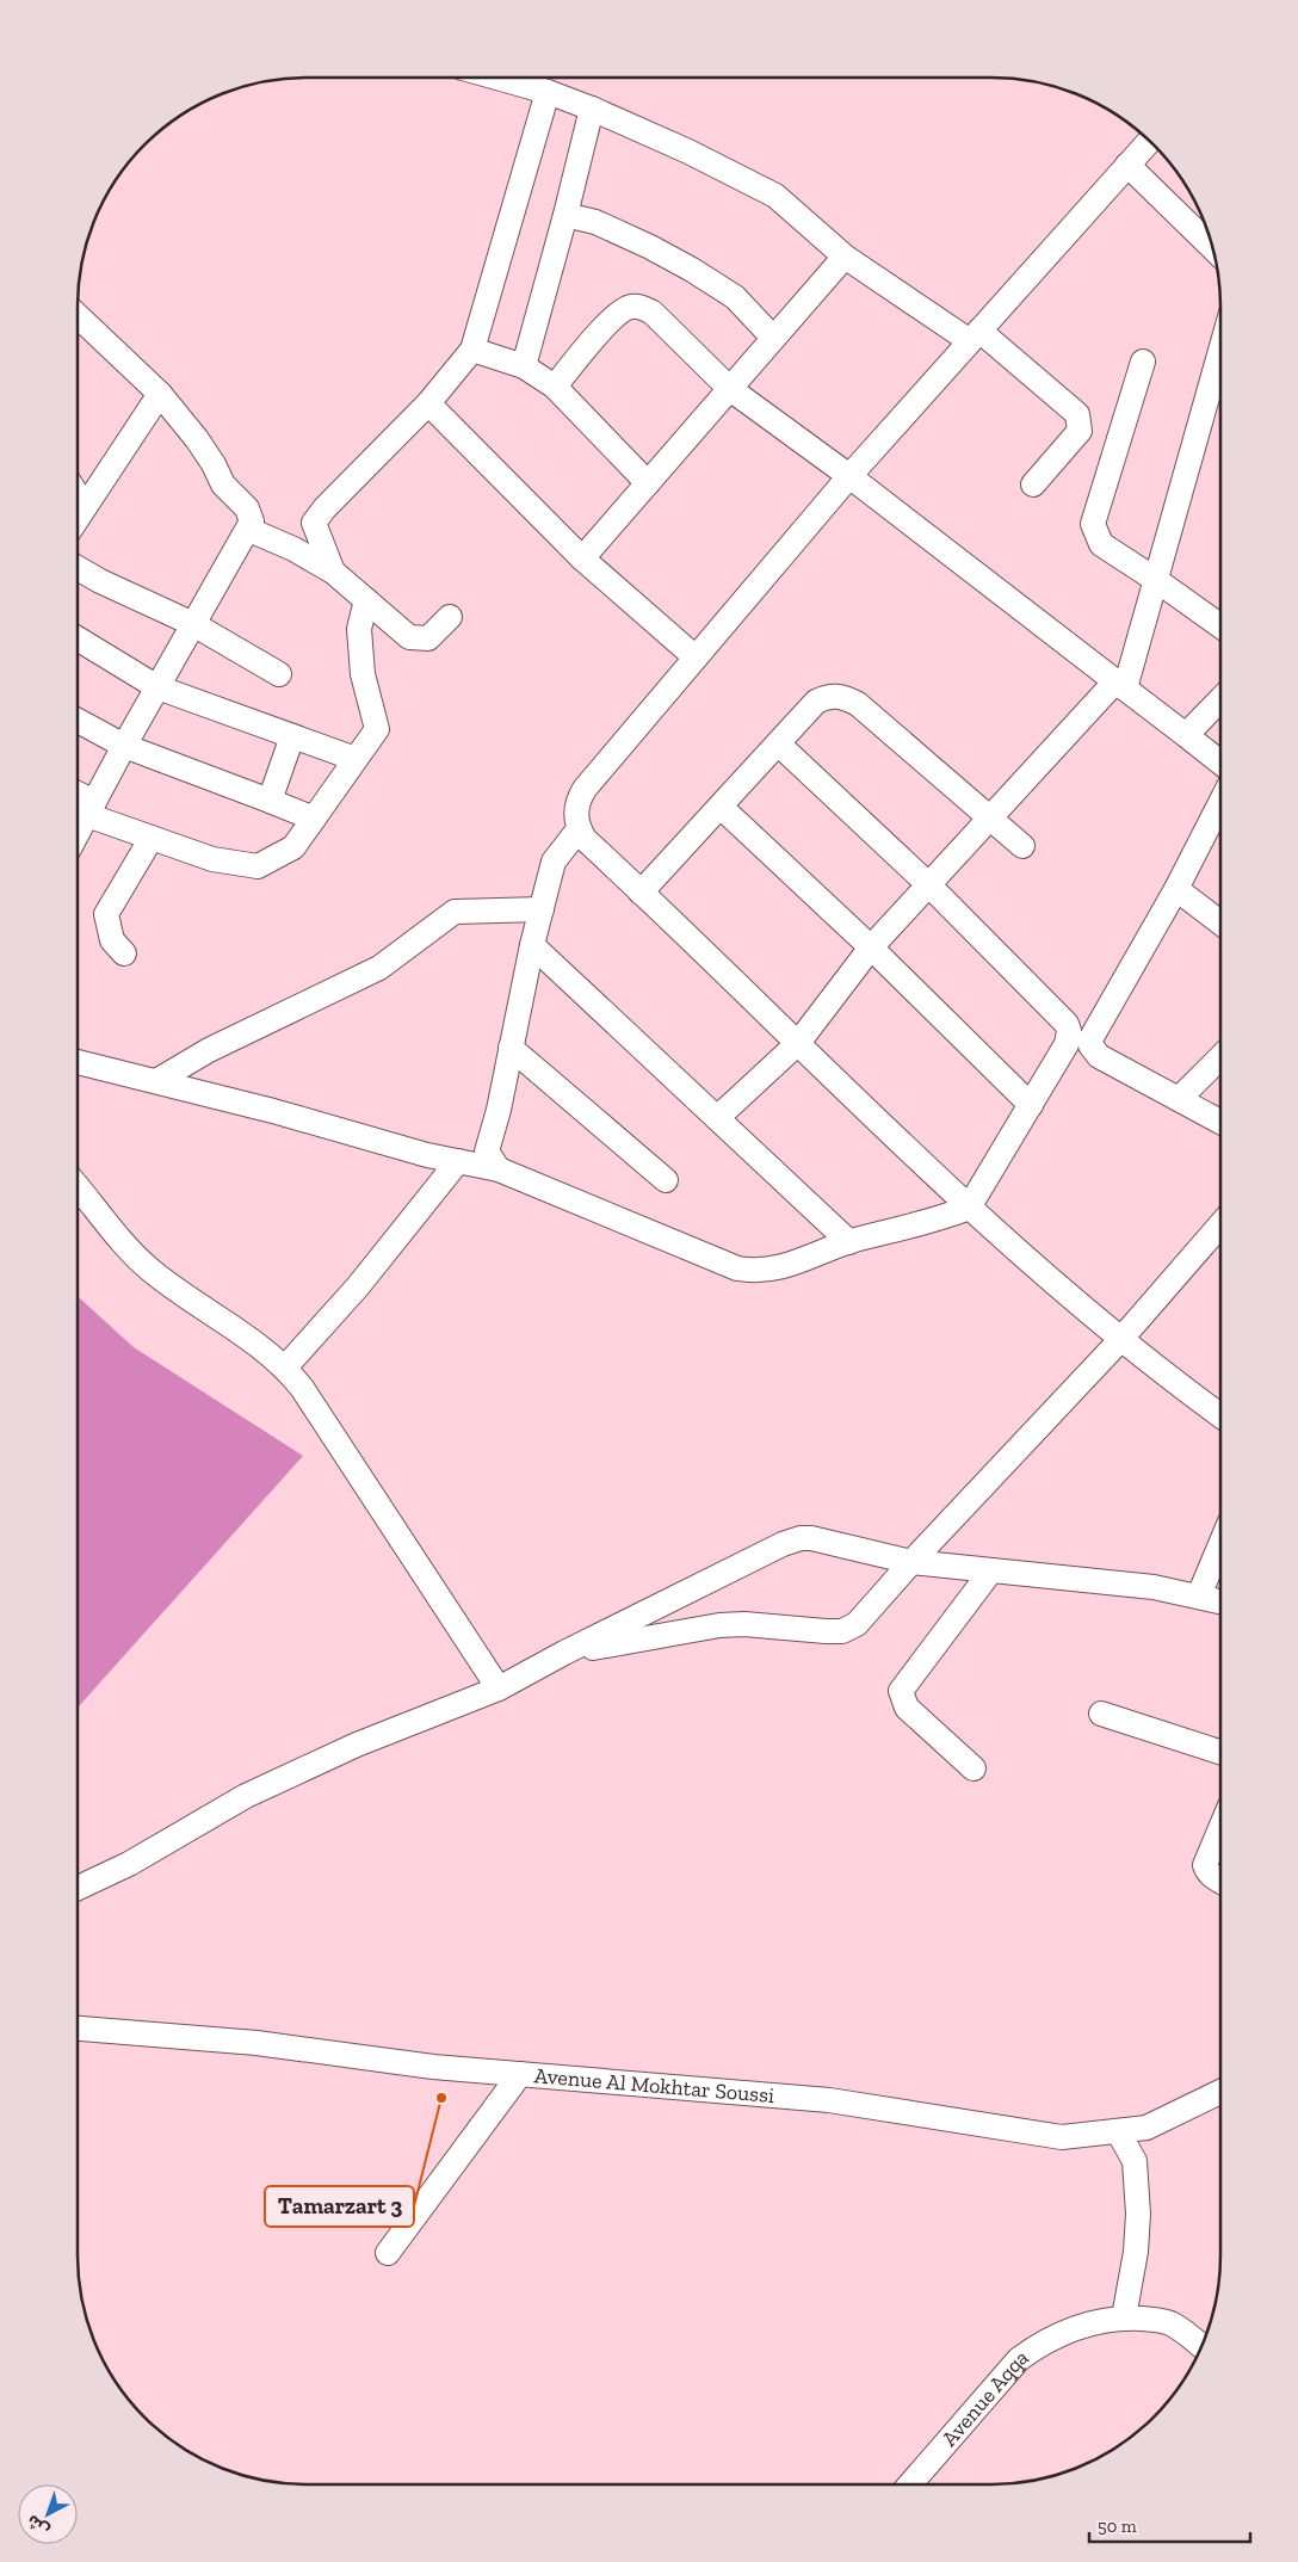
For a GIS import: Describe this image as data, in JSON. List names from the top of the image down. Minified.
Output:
{"streets":{"street":["Avenue Al Mokhtar Soussi","Avenue Aqqa"]},"places":["Tamarzart 3"],"scale_bar":"50 m","north":"bottom left"}
